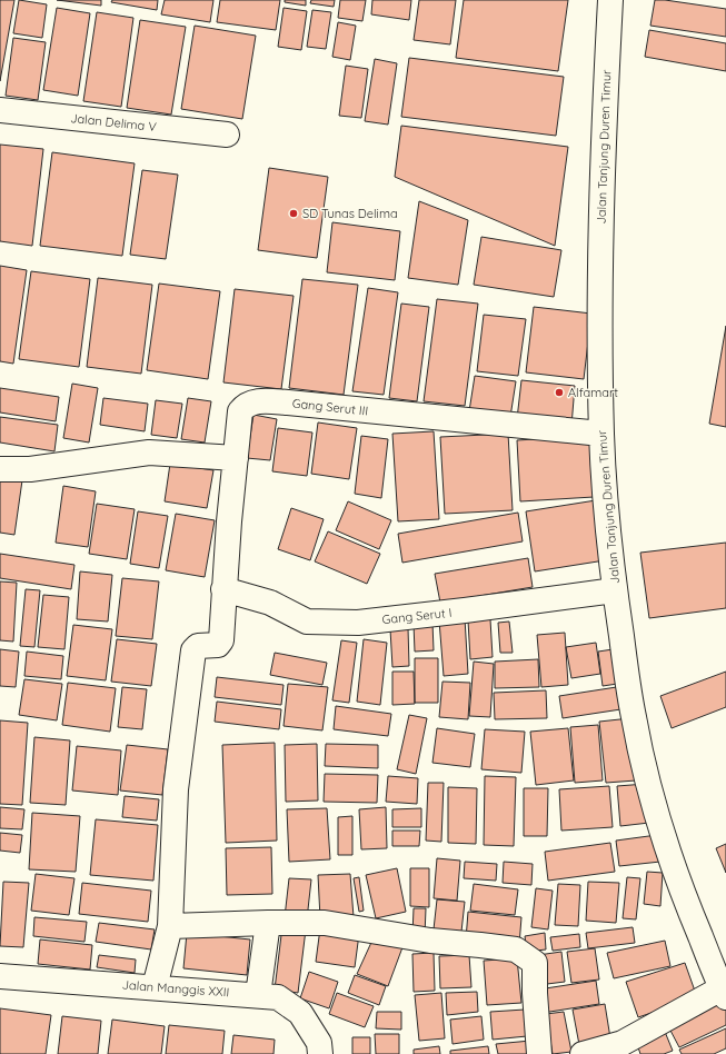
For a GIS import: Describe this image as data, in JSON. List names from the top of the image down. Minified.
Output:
{"streets":{"street":["Jalan Delima V","Jalan Tanjung Duren Timur","Gang Serut III","Gang Serut I","Jalan Manggis XXII"]},"crossings":[["Jalan Tanjung Duren Timur","Gang Serut III"],["Jalan Tanjung Duren Timur","Gang Serut I"],["Gang Serut III","Gang Serut I"]],"places":["SD Tunas Delima","Alfamart"]}
